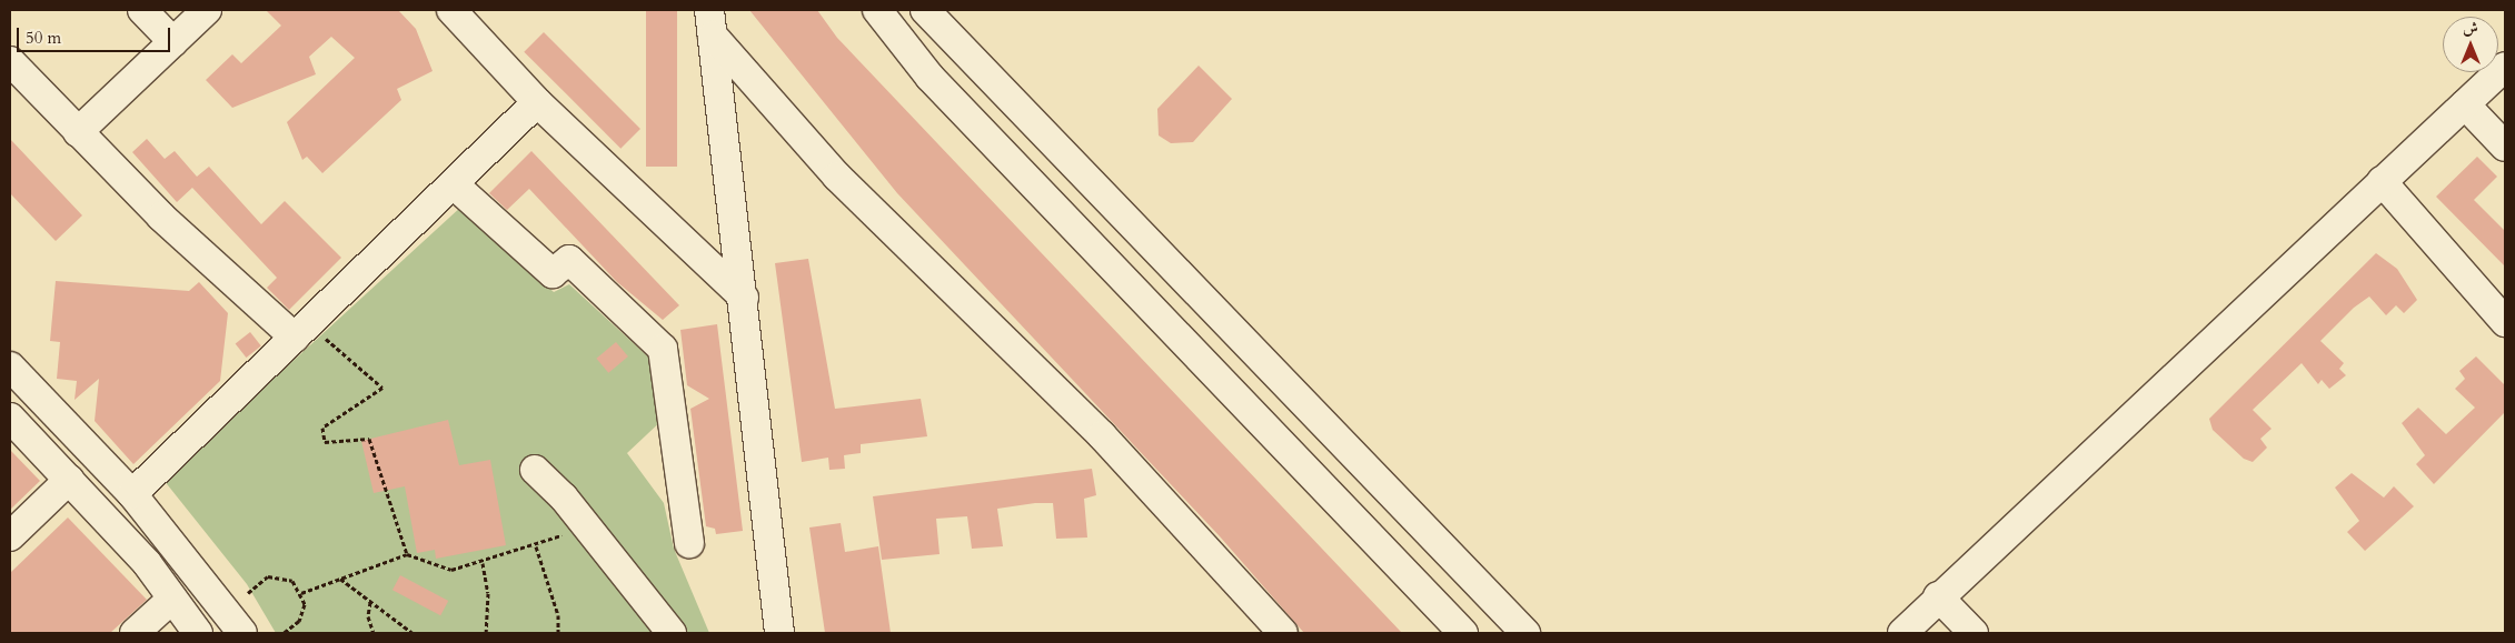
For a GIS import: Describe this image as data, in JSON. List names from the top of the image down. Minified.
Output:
{"scale_bar":"50 m","north":"top"}
